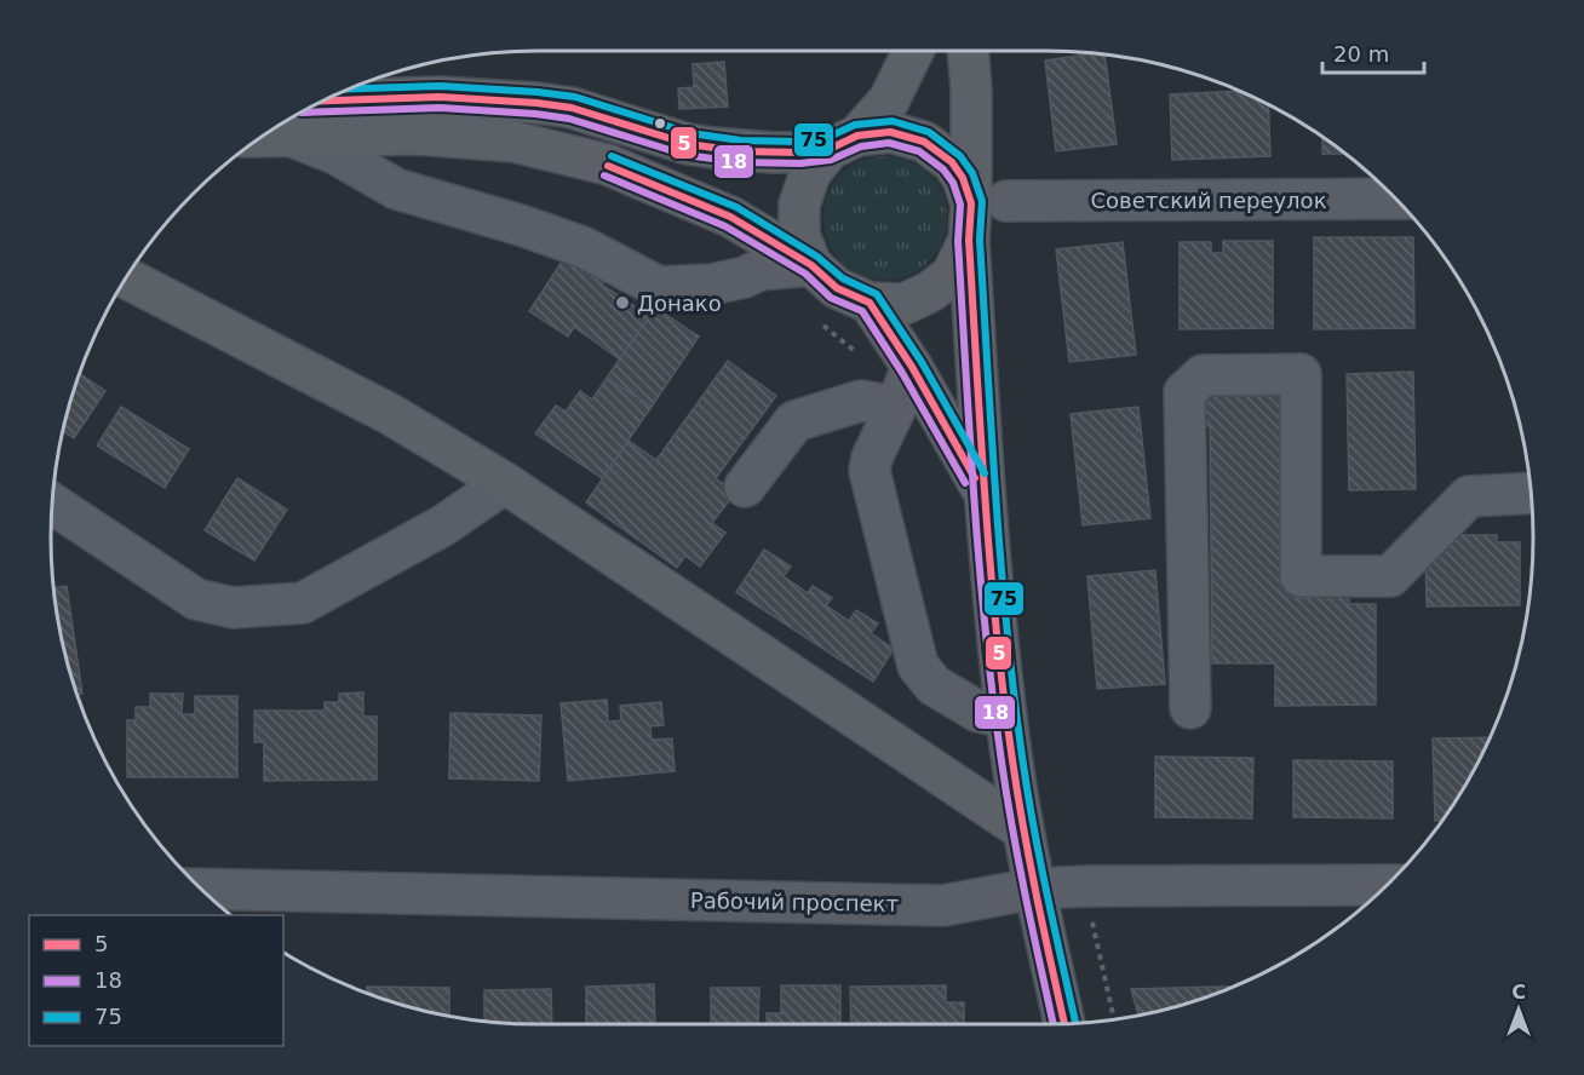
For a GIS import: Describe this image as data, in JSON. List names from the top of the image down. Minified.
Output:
{"streets":{"street":["Советский переулок","Рабочий проспект"]},"places":["Донако"],"lines":["transit line 75","transit line 5","transit line 18"],"legend":["5","18","75"],"scale_bar":"20 m","north":"top"}
